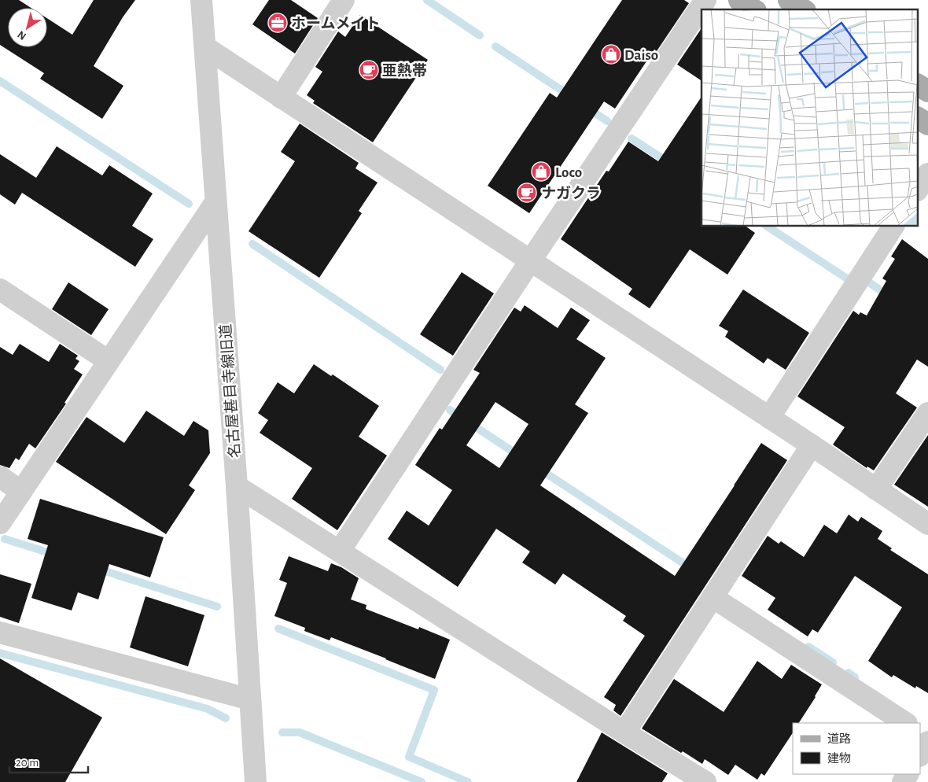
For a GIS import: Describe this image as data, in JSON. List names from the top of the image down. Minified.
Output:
{"streets":{"street":["名古屋甚目寺線旧道"]},"places":{"office":["ホームメイト"],"shop":["Daiso","Loco"],"cafe":["亜熱帯","ナガクラ"]},"legend":["道路","建物"],"scale_bar":"20 m","north":"bottom left"}
